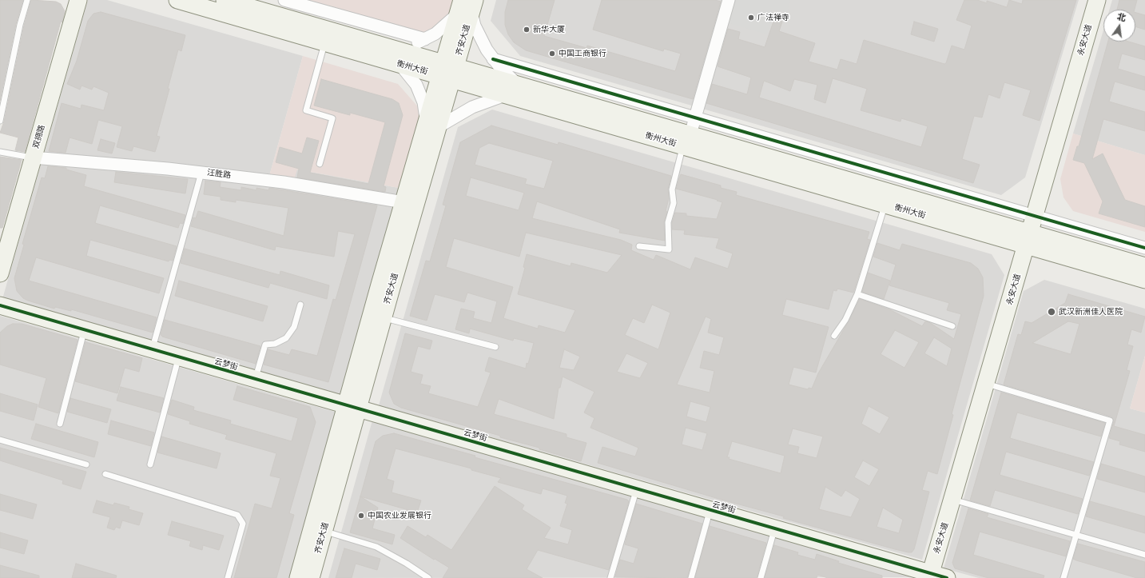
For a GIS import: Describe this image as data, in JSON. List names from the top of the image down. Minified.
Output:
{"streets":{"main road":["齐安大道","永安大道","衡州大街","双拥路","云梦街"],"street":["汪胜路"]},"crossings":[["齐安大道","衡州大街"],["齐安大道","汪胜路"],["齐安大道","云梦街"],["永安大道","衡州大街"],["永安大道","云梦街"],["双拥路","汪胜路"]],"places":["广法禅寺","新华大厦","中国工商银行","武汉新洲佳人医院","中国农业发展银行"],"north":"top"}
